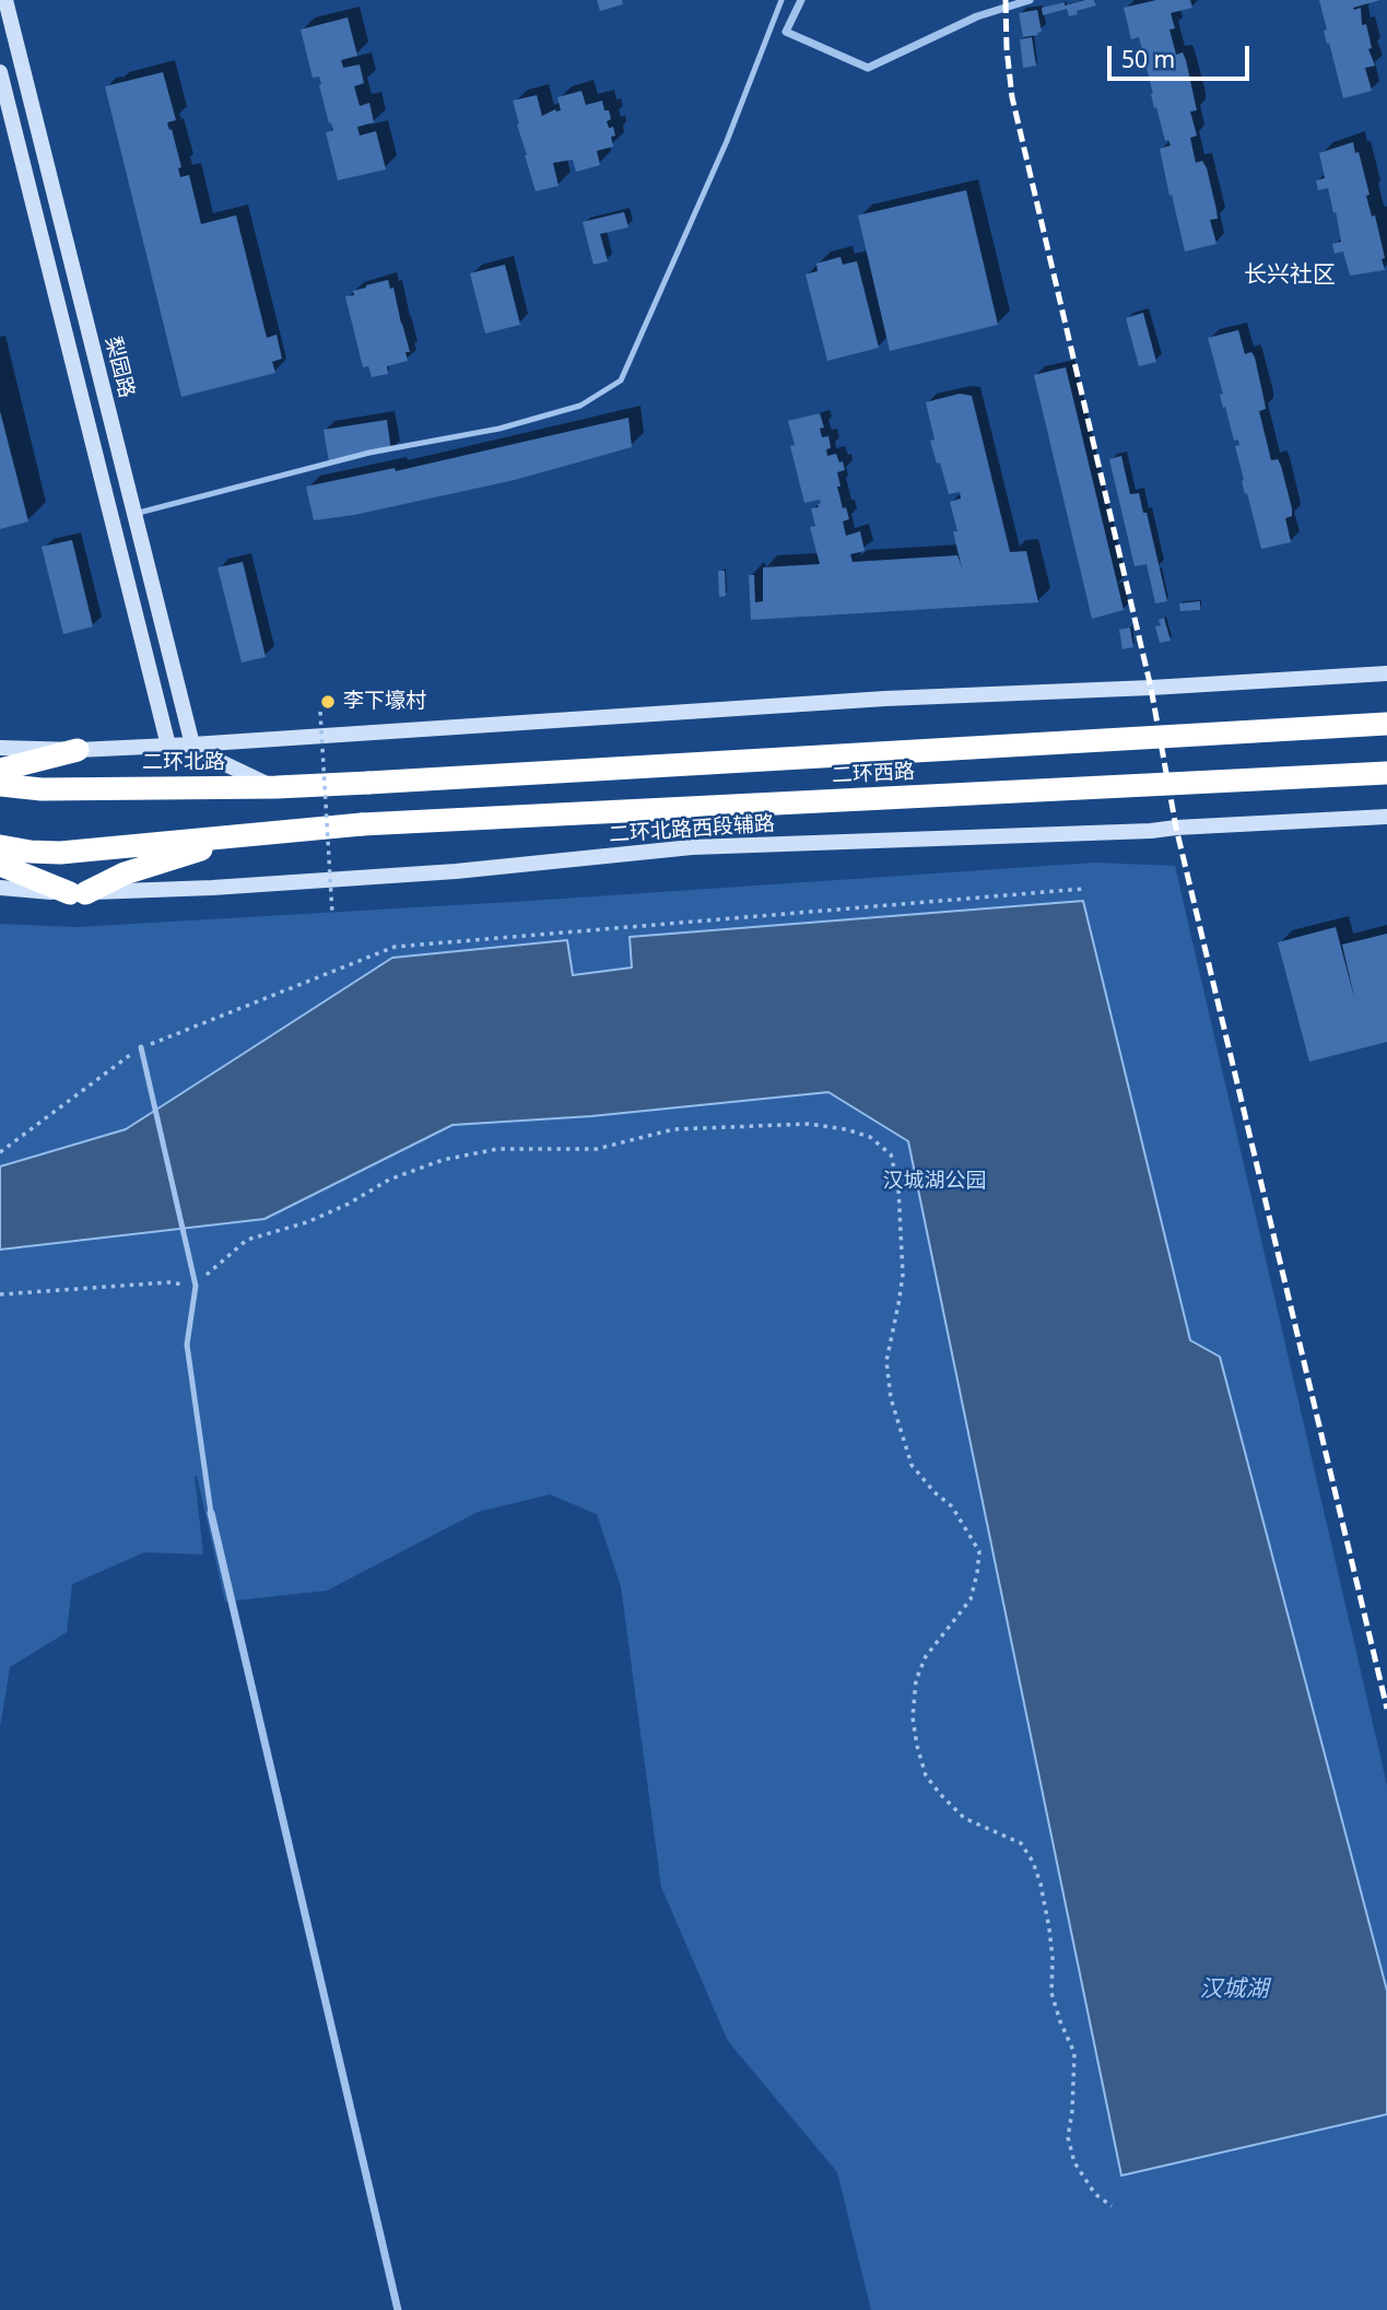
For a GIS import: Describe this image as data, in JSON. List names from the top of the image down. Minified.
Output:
{"streets":{"highway":["二环北路","二环西路"],"main road":["梨园路","二环北路西段辅路"]},"crossings":[["二环北路","二环西路"]],"districts":["长兴社区"],"water":["汉城湖"],"parks":["汉城湖公园"],"places":["李下壕村"],"scale_bar":"50 m"}
